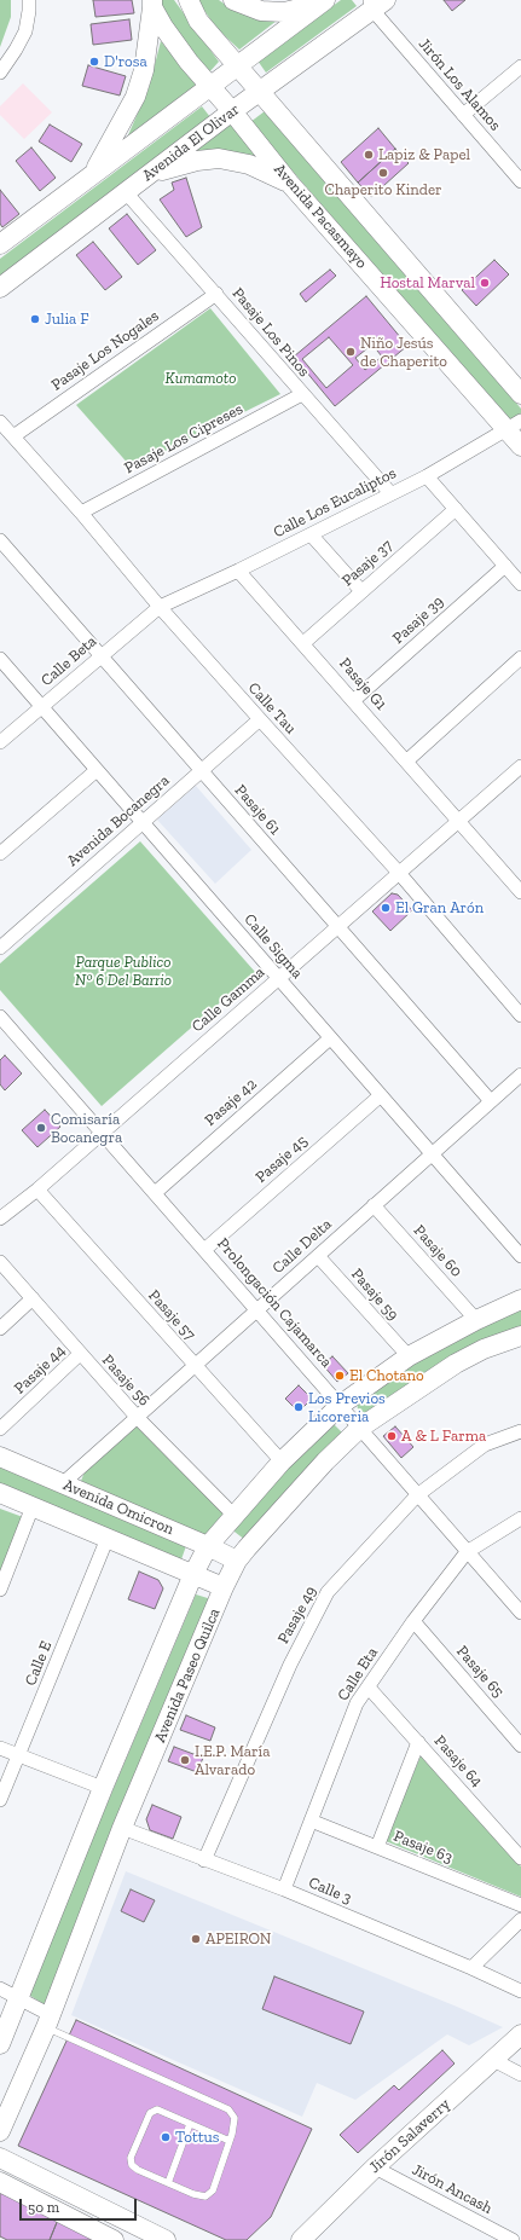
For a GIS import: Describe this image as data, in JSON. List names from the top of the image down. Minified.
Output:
{"streets":{"main road":["Avenida El Olivar","Avenida Pacasmayo","Avenida Omicron","Avenida Paseo Quilca","Jirón Salaverry"],"street":["Jirón Los Alamos","Pasaje Los Pinos","Pasaje Los Nogales","Pasaje Los Cipreses","Calle Los Eucaliptos","Pasaje 37","Pasaje 39","Calle Beta","Pasaje G1","Calle Tau","Pasaje 61","Avenida Bocanegra","Calle Sigma","Calle Gamma","Pasaje 42","Pasaje 45","Calle Delta","Pasaje 60","Pasaje 59","Prolongación Cajamarca","Pasaje 57","Pasaje 44","Pasaje 56","Pasaje 49","Calle E","Pasaje 65","Calle Eta","Pasaje 64","Pasaje 63","Calle 3","Jirón Ancash"]},"crossings":[["Jirón Los Alamos","Avenida El Olivar"],["Avenida El Olivar","Avenida Pacasmayo"],["Avenida El Olivar","Pasaje Los Pinos"],["Avenida Pacasmayo","Calle Los Eucaliptos"],["Pasaje Los Pinos","Pasaje Los Nogales"],["Pasaje Los Pinos","Pasaje Los Cipreses"],["Pasaje Los Pinos","Calle Los Eucaliptos"],["Pasaje Los Nogales","Calle Tau"],["Pasaje Los Cipreses","Calle Tau"],["Calle Los Eucaliptos","Calle Beta"],["Calle Los Eucaliptos","Pasaje G1"],["Calle Los Eucaliptos","Calle Tau"],["Pasaje 37","Pasaje G1"],["Pasaje 39","Pasaje G1"],["Calle Beta","Calle Tau"],["Calle Beta","Pasaje 61"],["Calle Beta","Calle Sigma"],["Pasaje G1","Calle Gamma"],["Calle Tau","Avenida Bocanegra"],["Calle Tau","Calle Gamma"],["Pasaje 61","Avenida Bocanegra"],["Pasaje 61","Calle Gamma"],["Pasaje 61","Calle Delta"],["Avenida Bocanegra","Calle Sigma"],["Calle Sigma","Calle Gamma"],["Calle Sigma","Pasaje 42"],["Calle Sigma","Pasaje 45"],["Calle Sigma","Calle Delta"],["Calle Gamma","Prolongación Cajamarca"],["Calle Gamma","Pasaje 57"],["Pasaje 42","Prolongación Cajamarca"],["Pasaje 45","Prolongación Cajamarca"],["Calle Delta","Pasaje 60"],["Calle Delta","Pasaje 59"],["Calle Delta","Prolongación Cajamarca"],["Calle Delta","Pasaje 57"],["Calle Delta","Pasaje 56"],["Calle Delta","Avenida Omicron"],["Prolongación Cajamarca","Pasaje 49"],["Prolongación Cajamarca","Calle Eta"],["Prolongación Cajamarca","Avenida Paseo Quilca"],["Pasaje 44","Pasaje 56"],["Avenida Omicron","Calle E"],["Avenida Omicron","Avenida Paseo Quilca"],["Pasaje 49","Calle 3"],["Pasaje 65","Calle Eta"],["Calle Eta","Pasaje 64"],["Calle Eta","Pasaje 63"],["Calle Eta","Calle 3"],["Avenida Paseo Quilca","Calle 3"],["Jirón Salaverry","Jirón Ancash"]],"parks":["Kumamoto","Parque Publico N° 6 Del Barrio"],"places":["D'rosa","Lapiz & Papel","Chaperito Kinder","Hostal Marval","Julia F","Niño Jesús de Chaperito","El Gran Arón","Comisaría Bocanegra","El Chotano","Los Previos Licoreria","A & L Farma","I.E.P. María Alvarado","APEIRON","Tottus"],"scale_bar":"50 m"}
